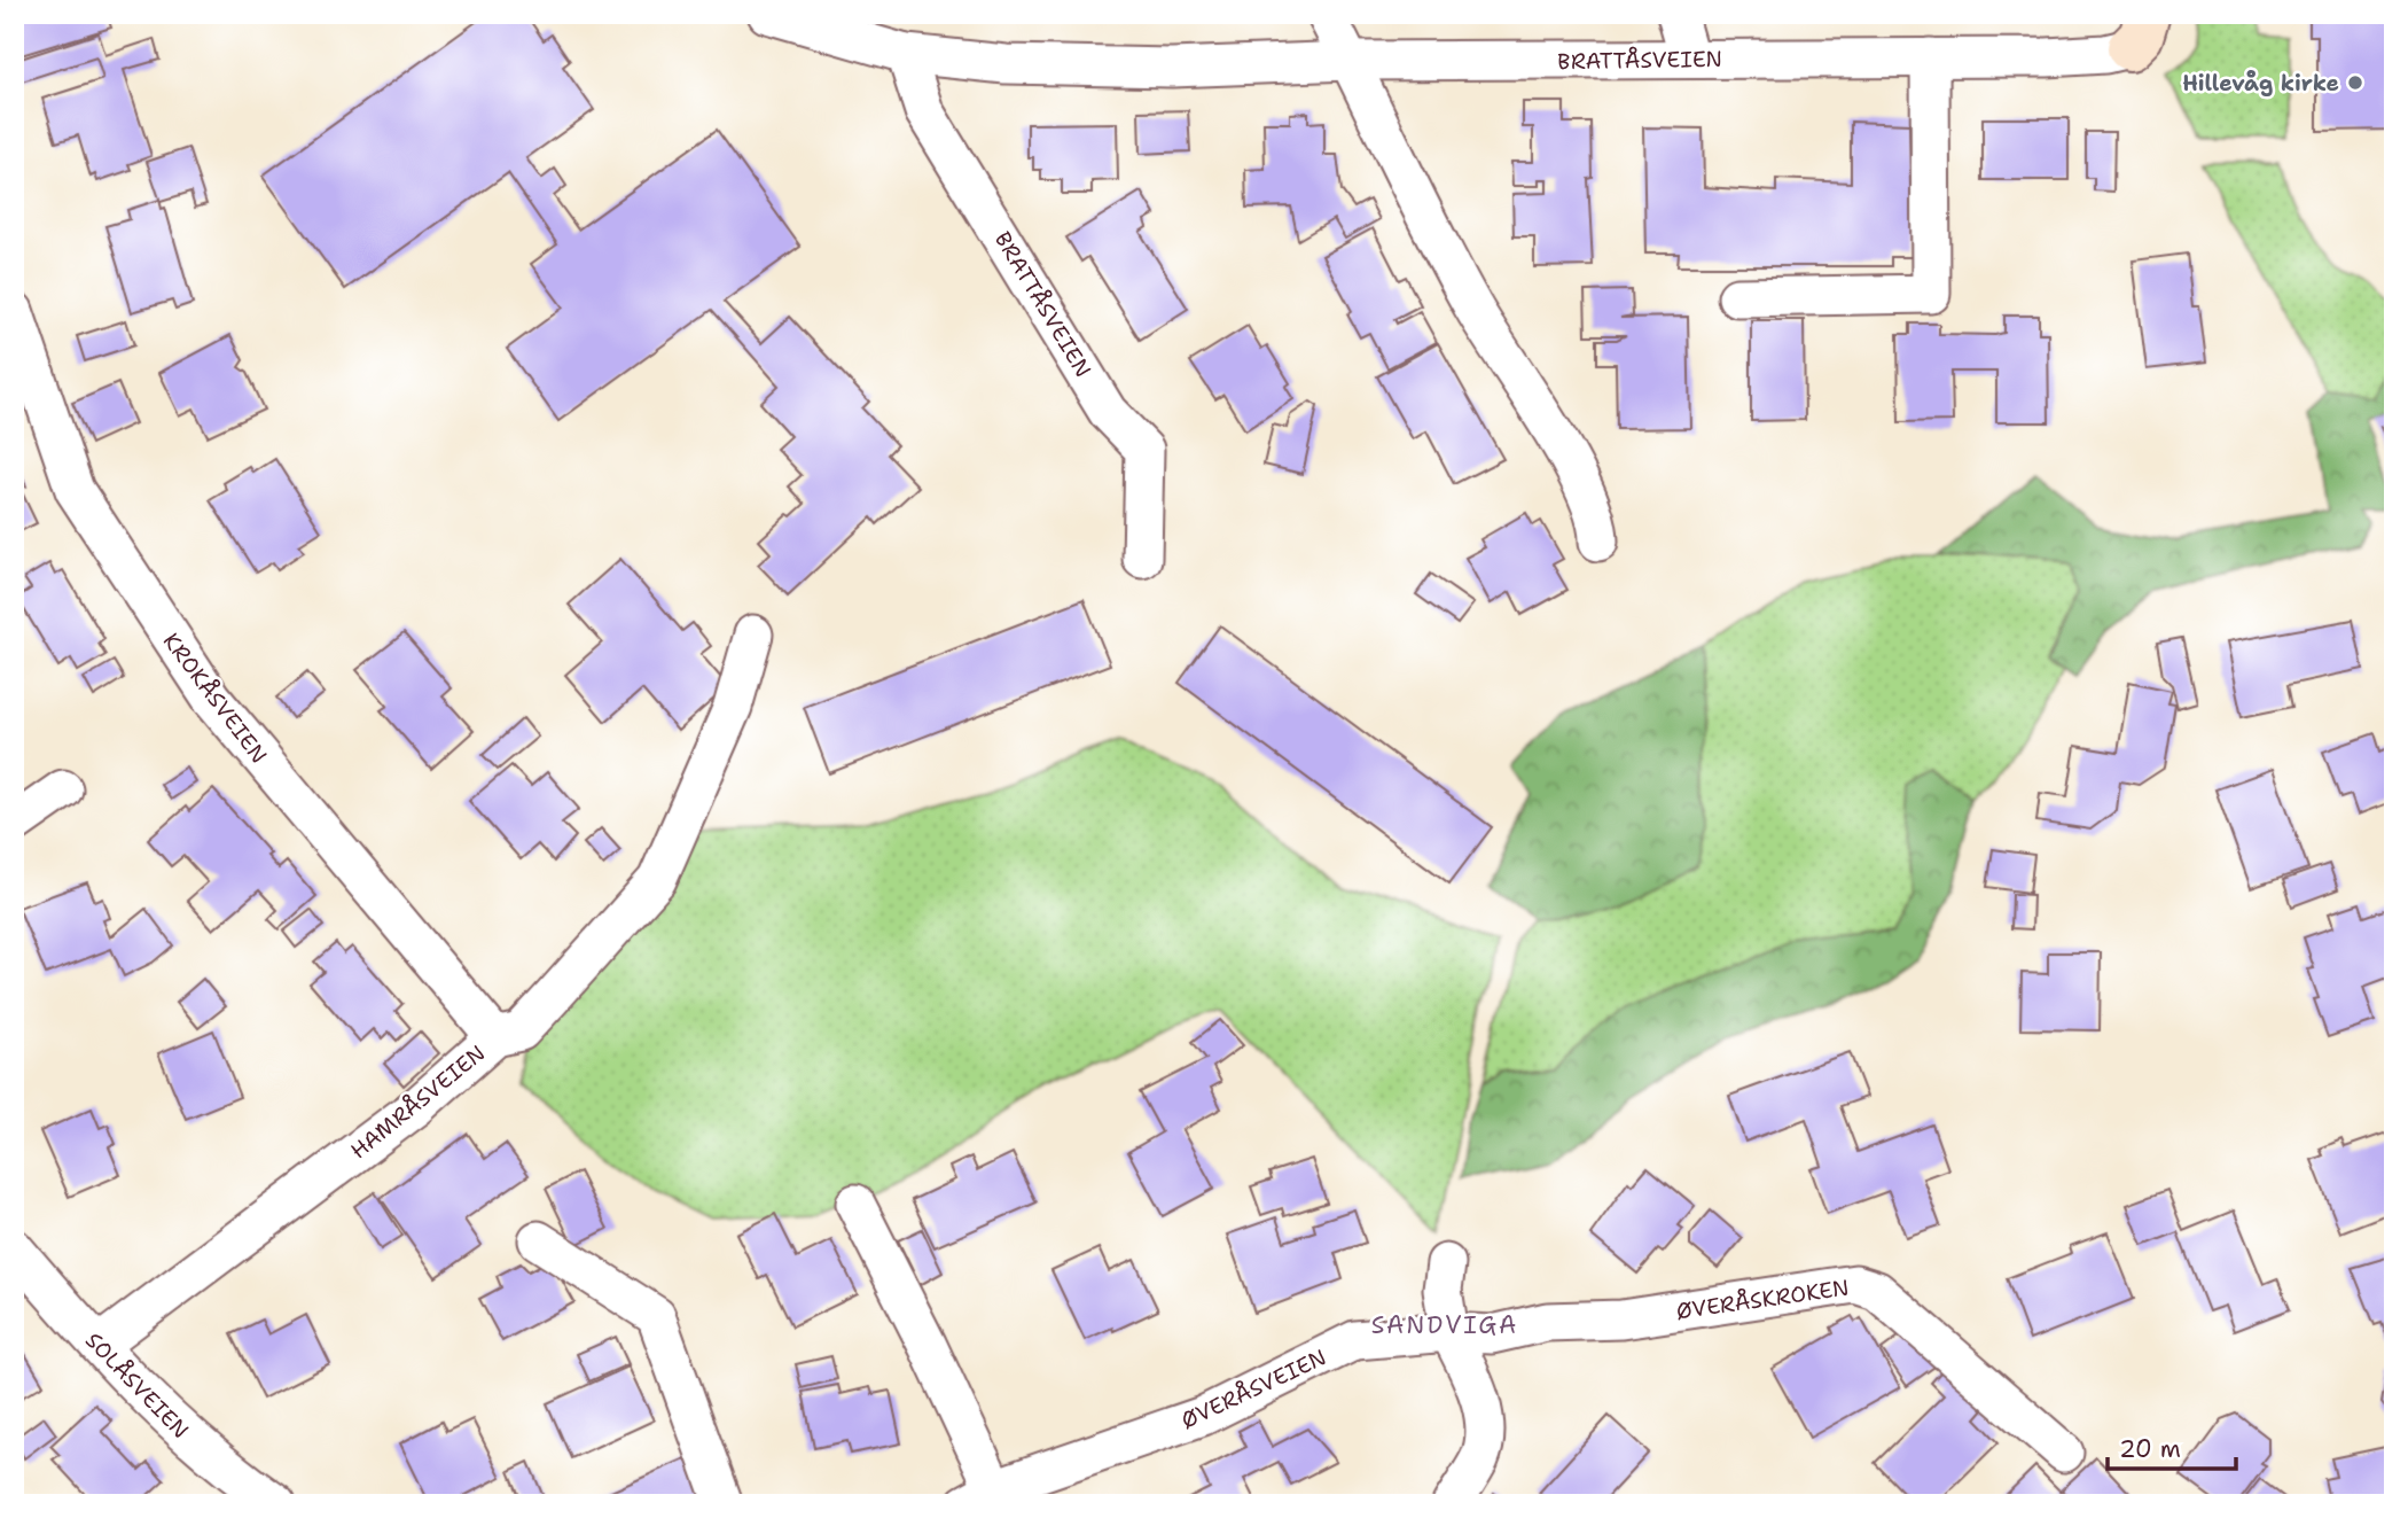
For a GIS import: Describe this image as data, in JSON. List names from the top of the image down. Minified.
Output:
{"streets":{"street":["BRATTÅSVEIEN","KROKÅSVEIEN","HAMRÅSVEIEN","ØVERÅSKROKEN","SOLÅSVEIEN","ØVERÅSVEIEN"]},"crossings":[["KROKÅSVEIEN","HAMRÅSVEIEN"],["HAMRÅSVEIEN","SOLÅSVEIEN"],["ØVERÅSKROKEN","ØVERÅSVEIEN"]],"districts":["SANDVIGA"],"places":["Hillevåg kirke"],"scale_bar":"20 m"}
